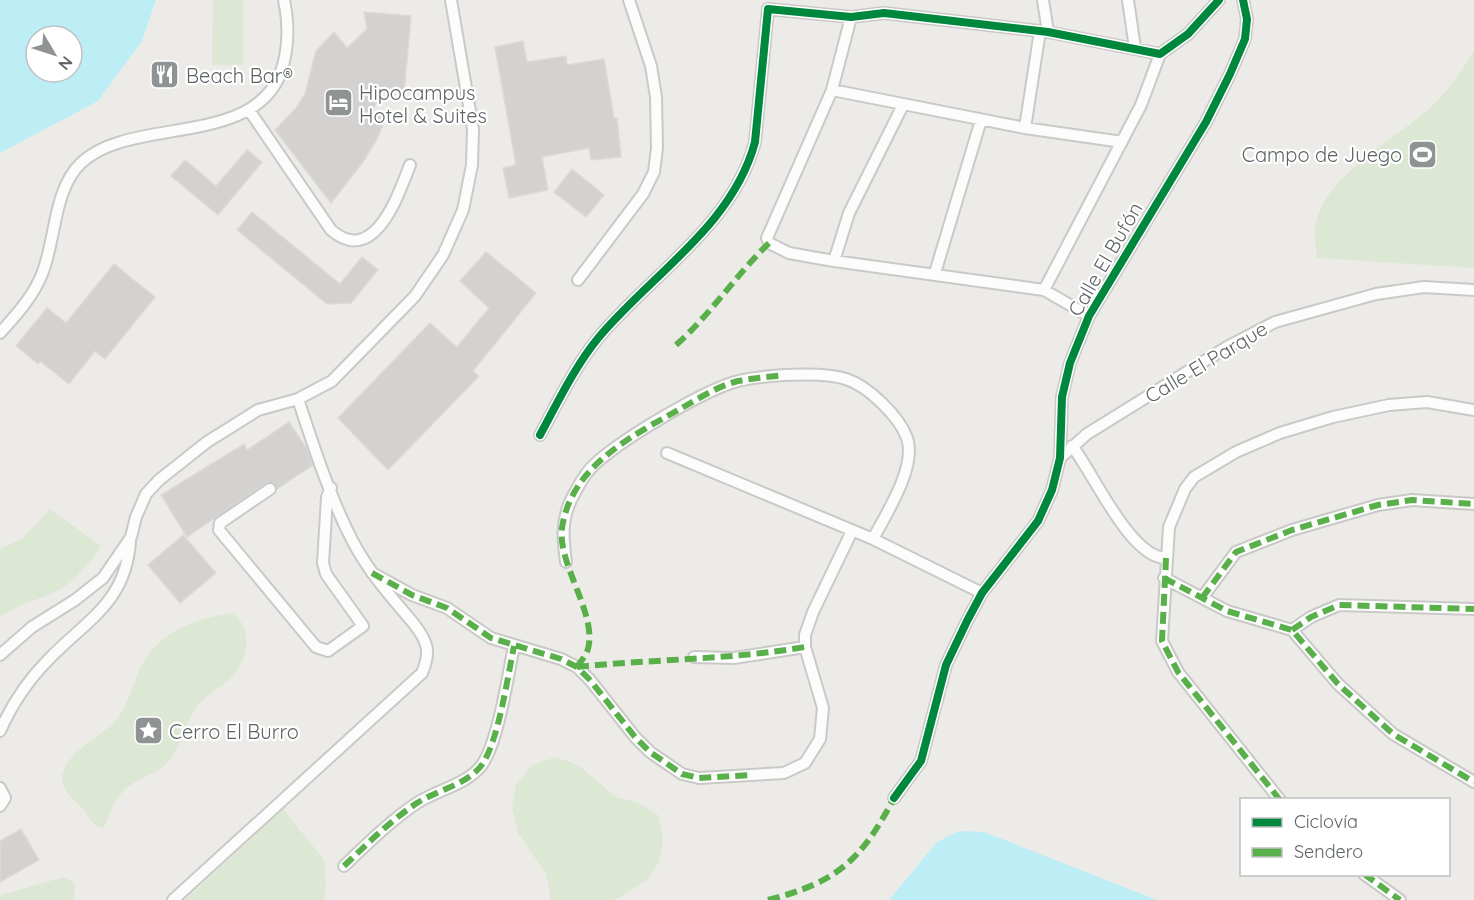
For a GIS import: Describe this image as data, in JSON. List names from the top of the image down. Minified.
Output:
{"streets":{"street":["Calle El Bufón","Calle El Parque"]},"crossings":[["Calle El Bufón","Calle El Parque"]],"places":{"restaurant":["Beach Bar®"],"hotel":["Hipocampus Hotel & Suites"],"sports":["Campo de Juego"],"place":["Cerro El Burro"]},"legend":["Ciclovía","Sendero"],"north":"bottom right"}
